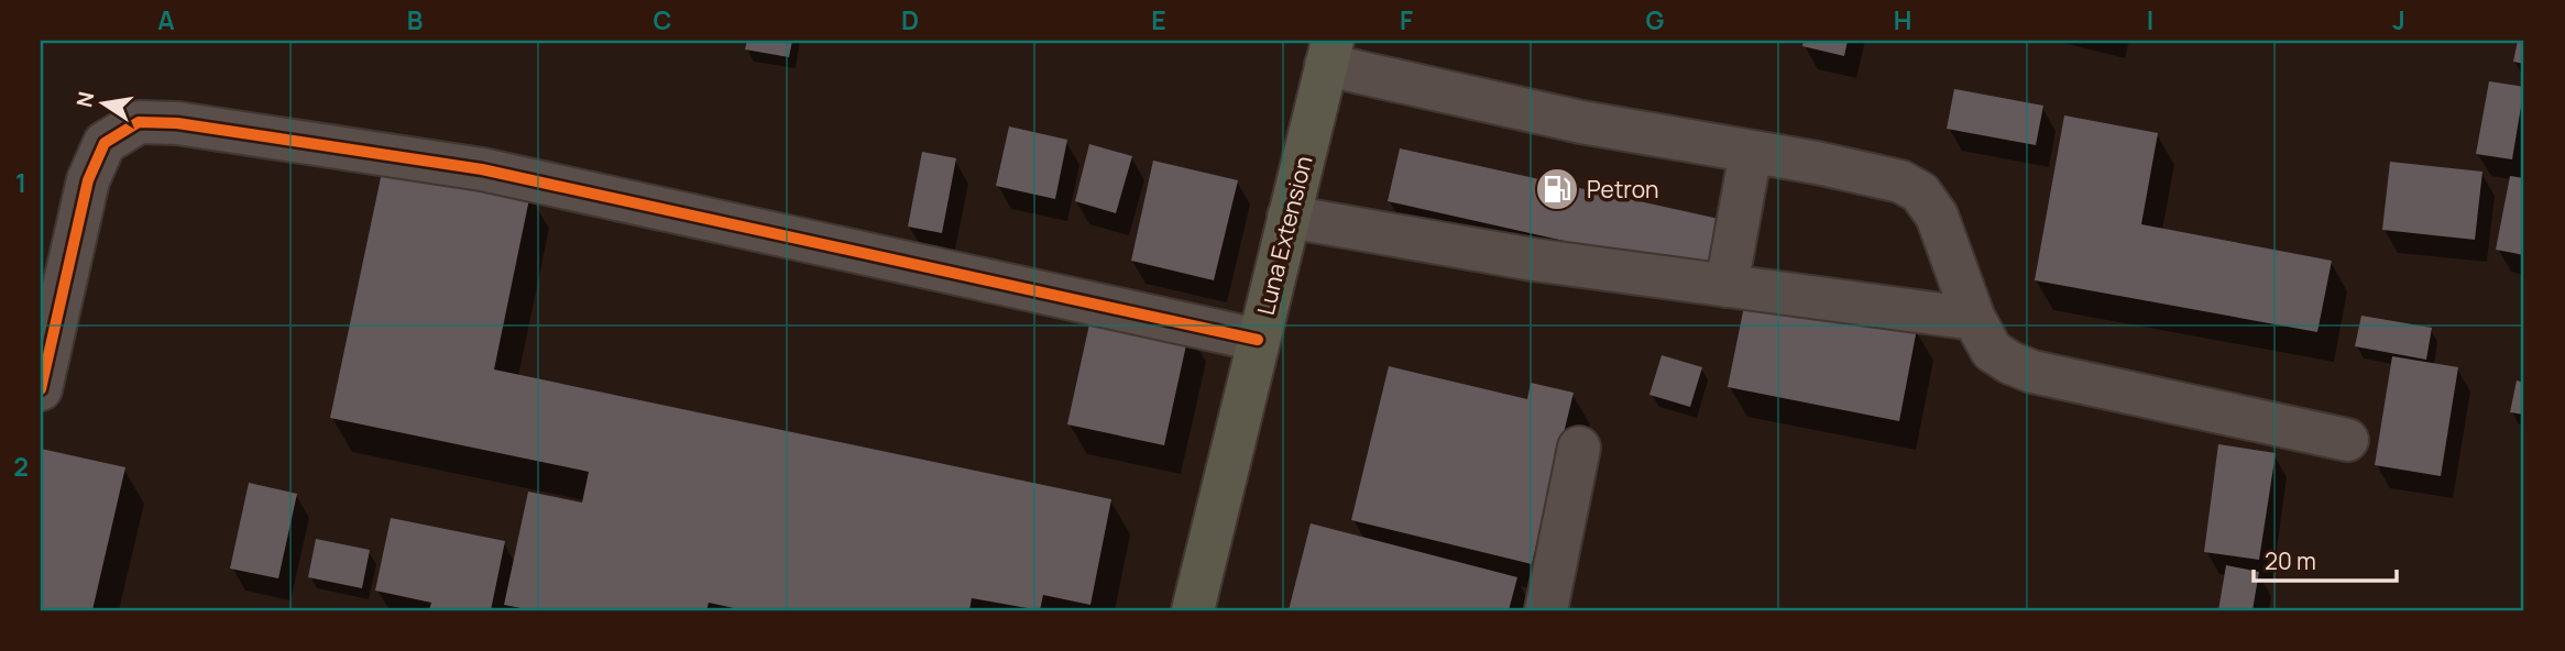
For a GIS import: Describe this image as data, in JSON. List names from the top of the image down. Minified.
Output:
{"streets":{"highway":["Luna Extension"]},"places":{"fuel station":["Petron"]},"scale_bar":"20 m","north":"left","grid":{"columns":["A","B","C","D","E","F","G","H","I","J"],"rows":["1","2"]}}
